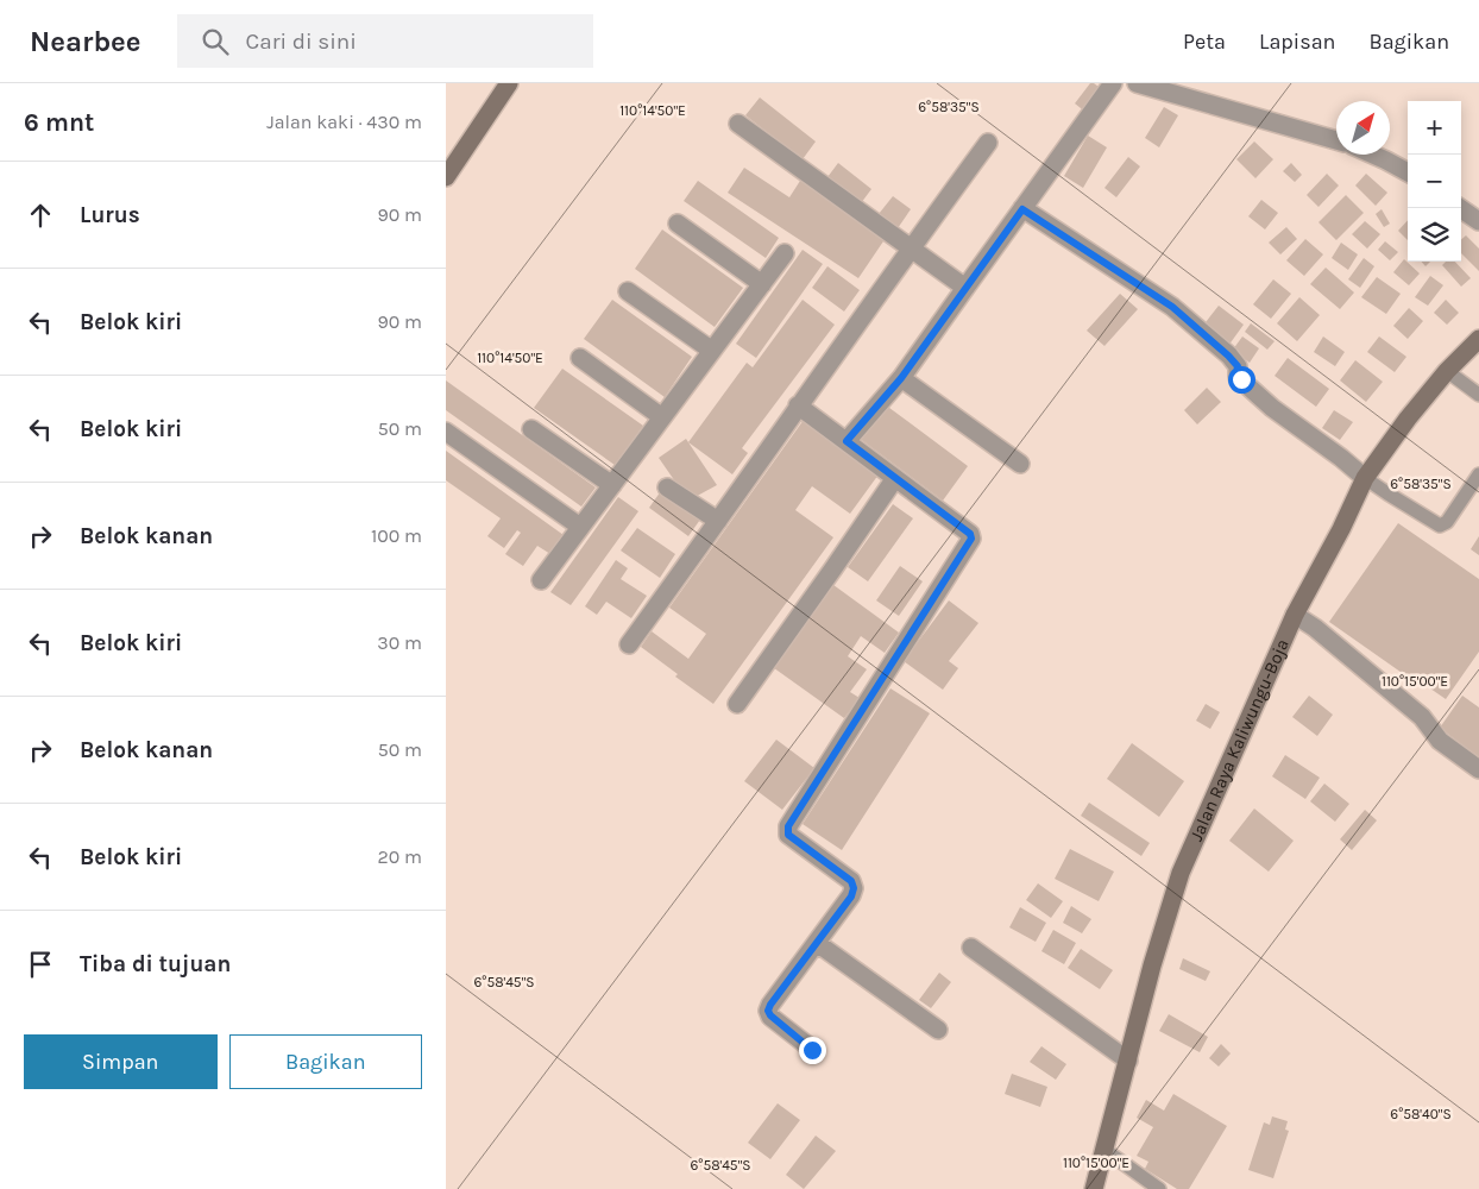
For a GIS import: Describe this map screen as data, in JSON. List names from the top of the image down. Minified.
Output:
{"streets":{"main road":["Jalan Raya Kaliwungu-Boja"]},"north":"top right","page":{"header":"Nearbee","search":"Cari di sini","nav":["Peta","Lapisan","Bagikan"],"heading":["6 mnt","Jalan kaki · 430 m"],"map_buttons":["+","−"],"list":[["Lurus","90 m"],["Belok kiri","90 m"],["Belok kiri","50 m"],["Belok kanan","100 m"],["Belok kiri","30 m"],["Belok kanan","50 m"],["Belok kiri","20 m"],"Tiba di tujuan"],"buttons":["Simpan","Bagikan"]},"coordinates":["6°58'35\"S","110°14'50\"E","110°15'00\"E","6°58'45\"S","6°58'40\"S"]}
